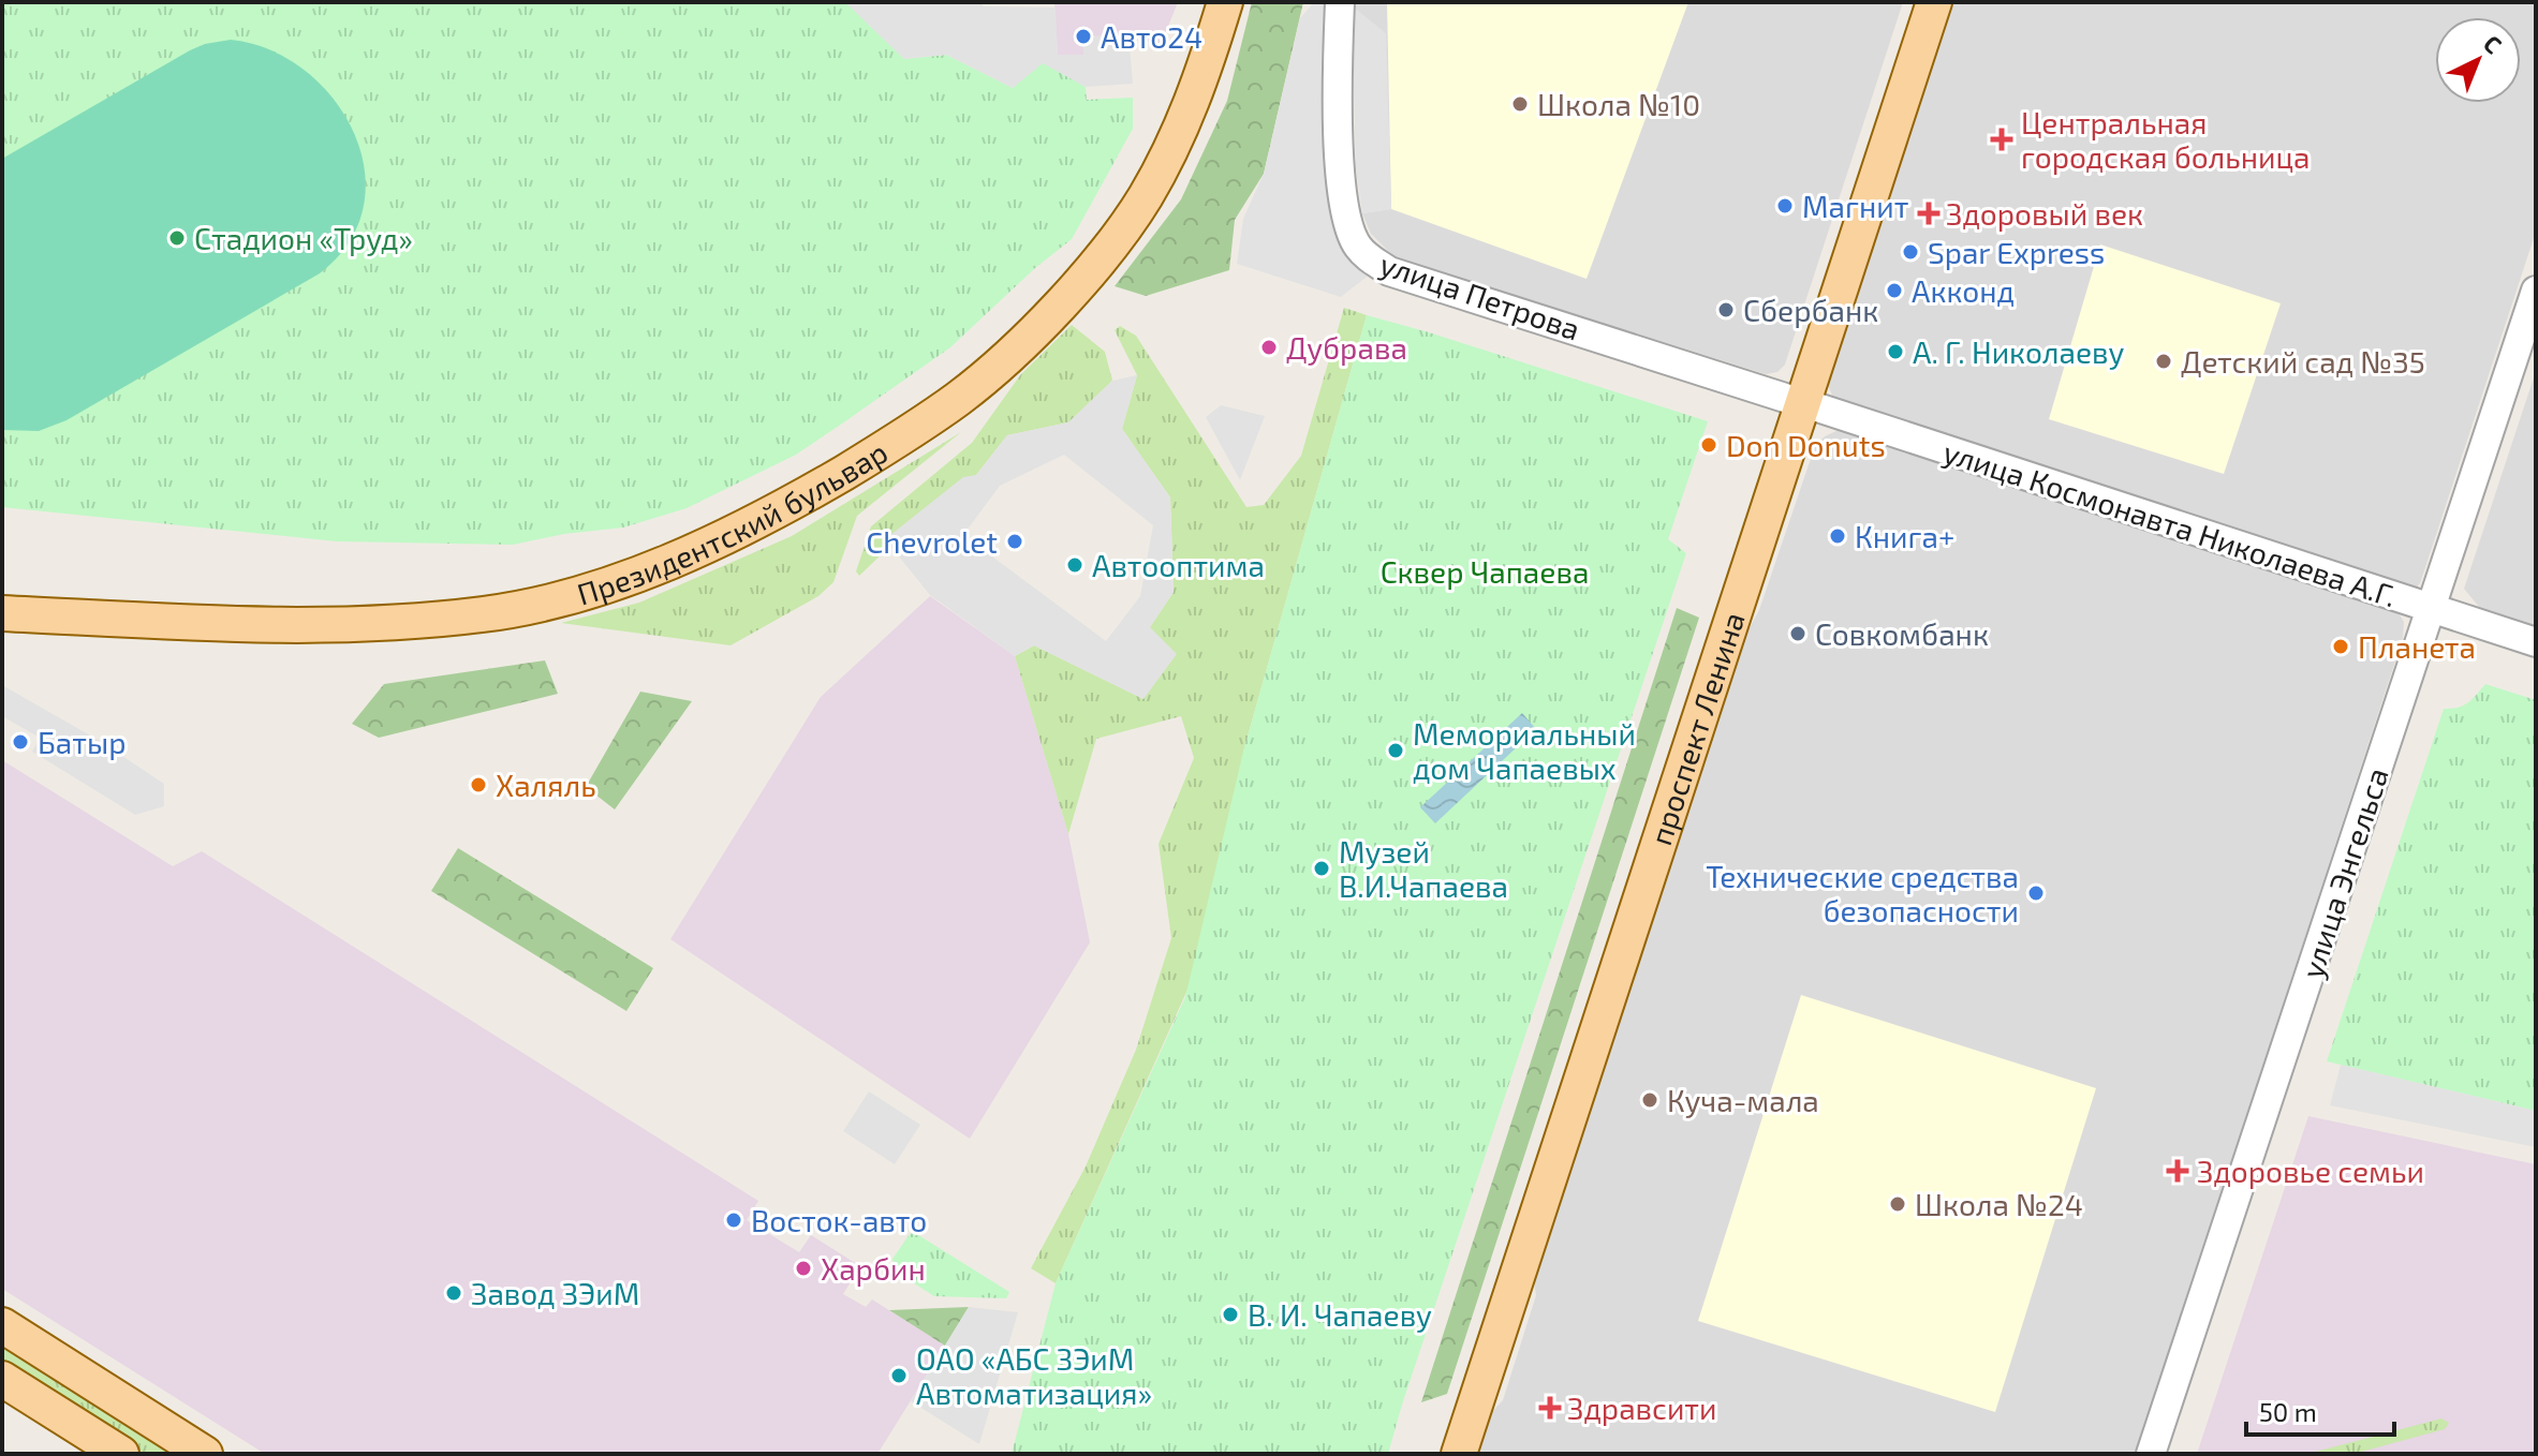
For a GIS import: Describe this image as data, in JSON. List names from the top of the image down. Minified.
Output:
{"streets":{"main road":["Президентский бульвар","проспект Ленина"],"street":["улица Петрова","улица Космонавта Николаева А.Г.","улица Энгельса"]},"crossings":[["улица Петрова","улица Космонавта Николаева А.Г."],["улица Космонавта Николаева А.Г.","проспект Ленина"],["улица Космонавта Николаева А.Г.","улица Энгельса"]],"parks":["Сквер Чапаева"],"places":{"other":["Авто24","Школа №10","Магнит","Стадион «Труд»","Spar Express","Акконд","Сбербанк","Дубрава","А. Г. Николаеву","Детский сад №35","Don Donuts","Книга+","Chevrolet","Автооптима","Совкомбанк","Планета","Батыр","Мемориальный дом Чапаевых","Халяль","Музей В.И.Чапаева","Технические средства безопасности","Куча-мала","Школа №24","Восток-авто","Харбин","Завод ЗЭиМ","В. И. Чапаеву","ОАО «АБС ЗЭиМ Автоматизация»"],"health":["Центральная городская больница","Здоровый век","Здоровье семьи","Здравсити"]},"scale_bar":"50 m","north":"top right"}
